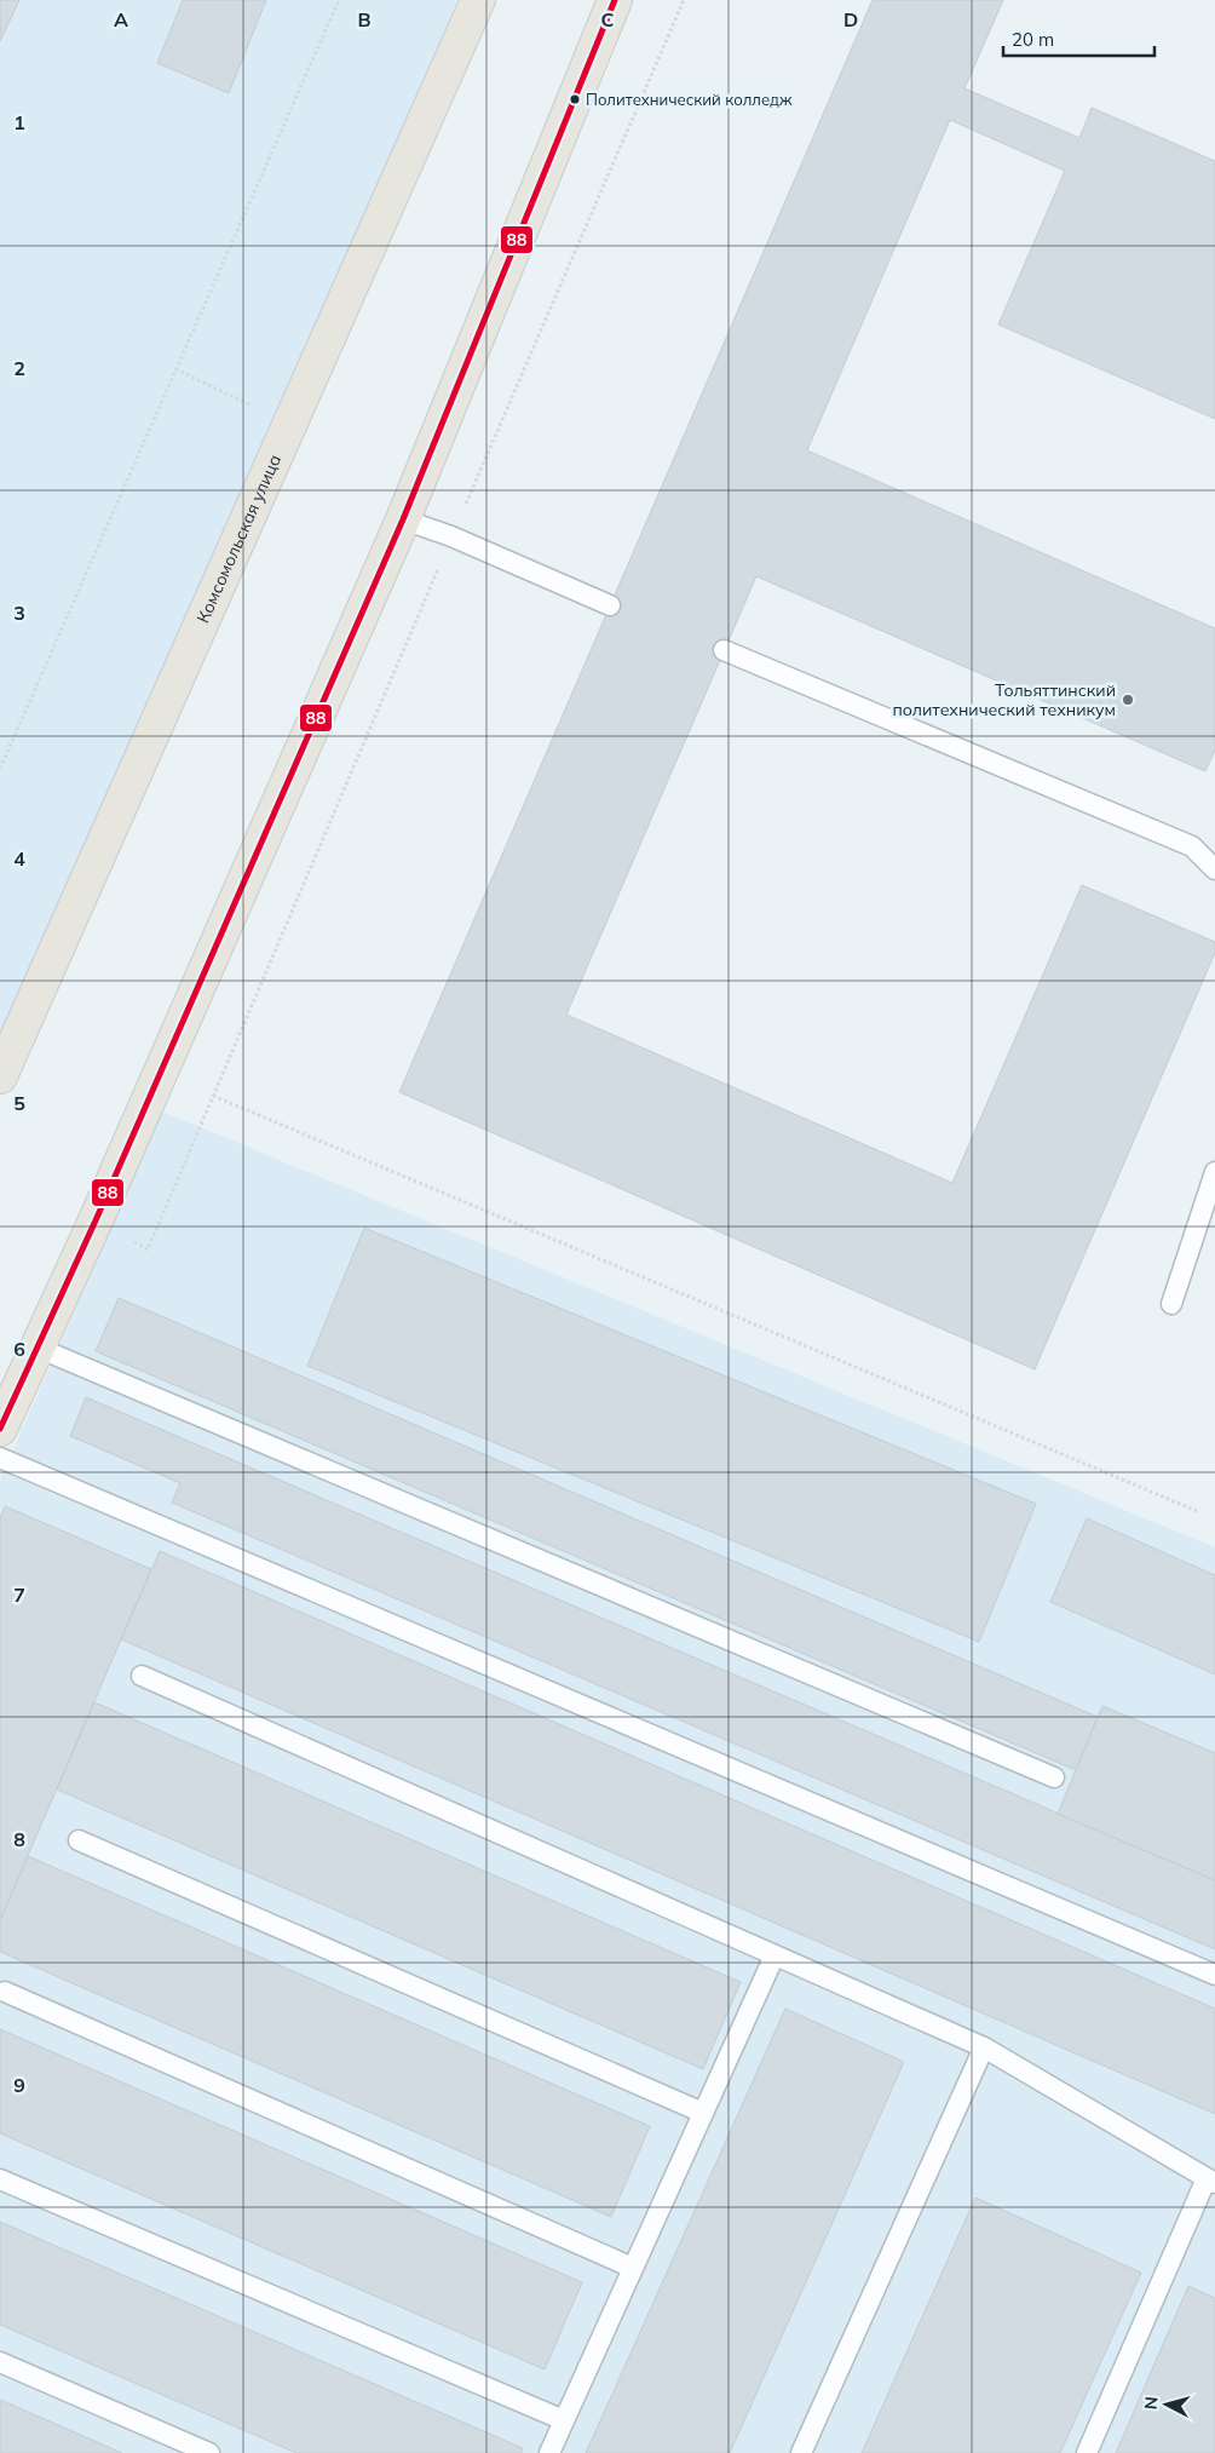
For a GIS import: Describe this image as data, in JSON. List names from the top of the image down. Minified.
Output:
{"streets":{"main road":["Комсомольская улица"]},"places":["Политехнический колледж","Тольяттинский политехнический техникум"],"lines":["transit line 88"],"scale_bar":"20 m","north":"left","grid":{"columns":["A","B","C","D"],"rows":["1","2","3","4","5","6","7","8","9"]}}
